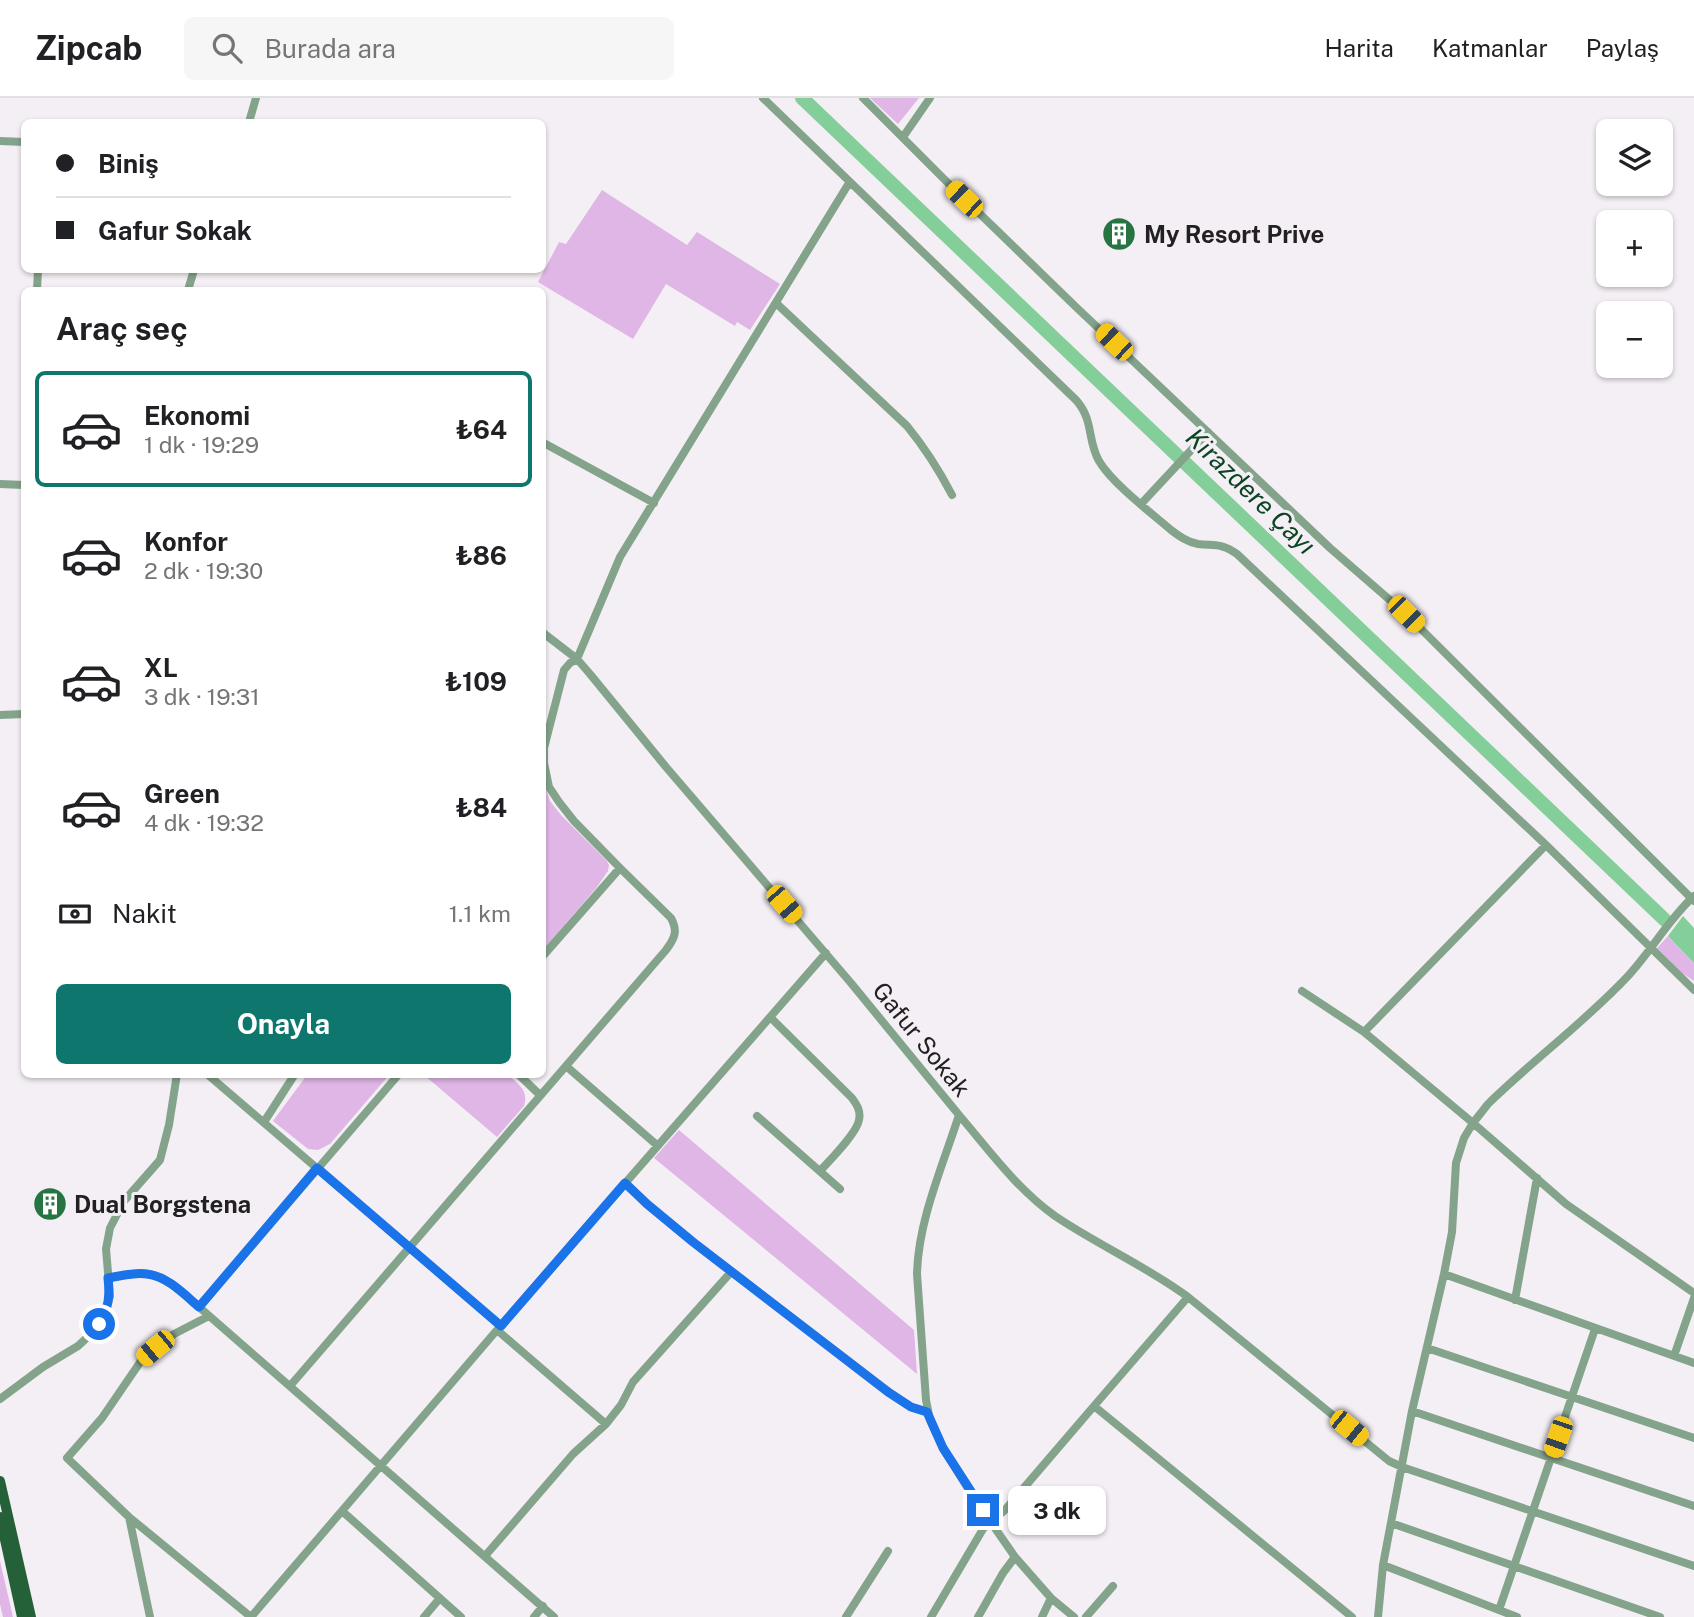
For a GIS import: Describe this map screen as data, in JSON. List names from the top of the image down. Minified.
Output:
{"streets":{"street":["Gafur Sokak"]},"water":["Kirazdere Çayı"],"places":{"building":["My Resort Prive","Dual Borgstena"]},"page":{"header":"Zipcab","search":"Burada ara","nav":["Harita","Katmanlar","Paylaş"],"map_buttons":["+","−"],"banner":["Biniş","Gafur Sokak"],"heading":"Araç seç","list":[{"name":"Ekonomi","note":"1 dk · 19:29","value":"₺64"},{"name":"Konfor","note":"2 dk · 19:30","value":"₺86"},{"name":"XL","note":"3 dk · 19:31","value":"₺109"},{"name":"Green","note":"4 dk · 19:32","value":"₺84"}],"pay":["Nakit","1.1 km"],"buttons":"Onayla","bubble":"3 dk"}}
